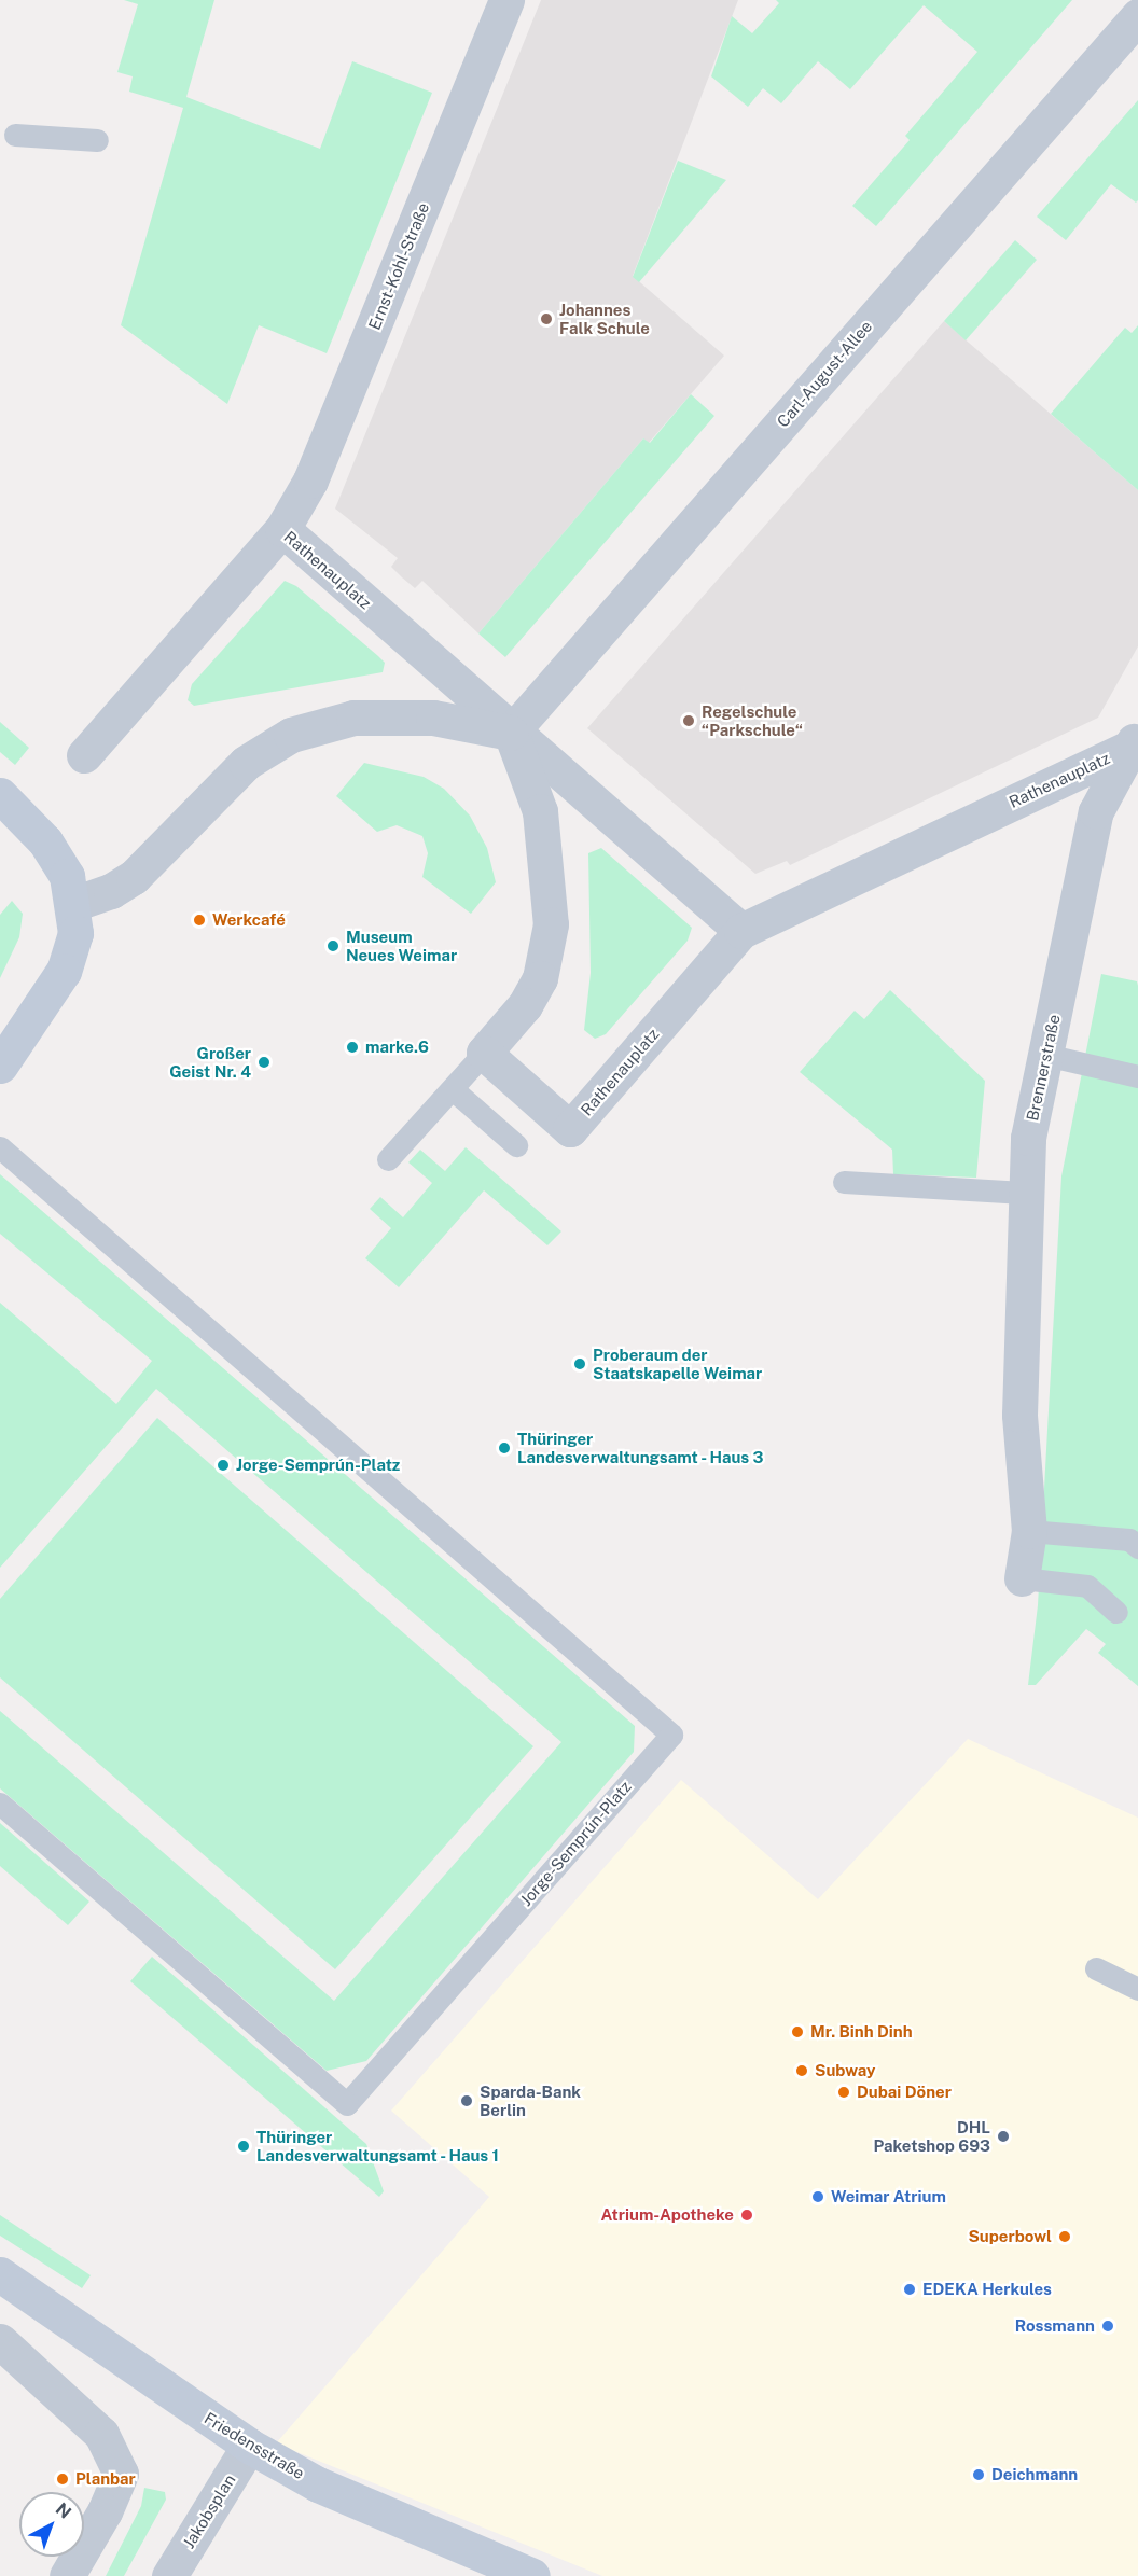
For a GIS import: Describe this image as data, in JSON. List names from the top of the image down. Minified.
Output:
{"streets":{"street":["Ernst-Kohl-Straße","Carl-August-Allee","Rathenauplatz","Brennerstraße","Friedensstraße","Jakobsplan"],"lane":["Jorge-Semprún-Platz"]},"crossings":[["Ernst-Kohl-Straße","Rathenauplatz"],["Carl-August-Allee","Rathenauplatz"],["Rathenauplatz","Brennerstraße"],["Friedensstraße","Jakobsplan"]],"places":["Johannes Falk Schule","Regelschule “Parkschule“","Werkcafé","Museum Neues Weimar","marke.6","Großer Geist Nr. 4","Proberaum der Staatskapelle Weimar","Thüringer Landesverwaltungsamt - Haus 3","Jorge-Semprún-Platz","Mr. Binh Dinh","Subway","Dubai Döner","Sparda-Bank Berlin","DHL Paketshop 693","Thüringer Landesverwaltungsamt - Haus 1","Weimar Atrium","Atrium-Apotheke","Superbowl","EDEKA Herkules","Rossmann","Deichmann","Planbar"],"north":"top right"}
